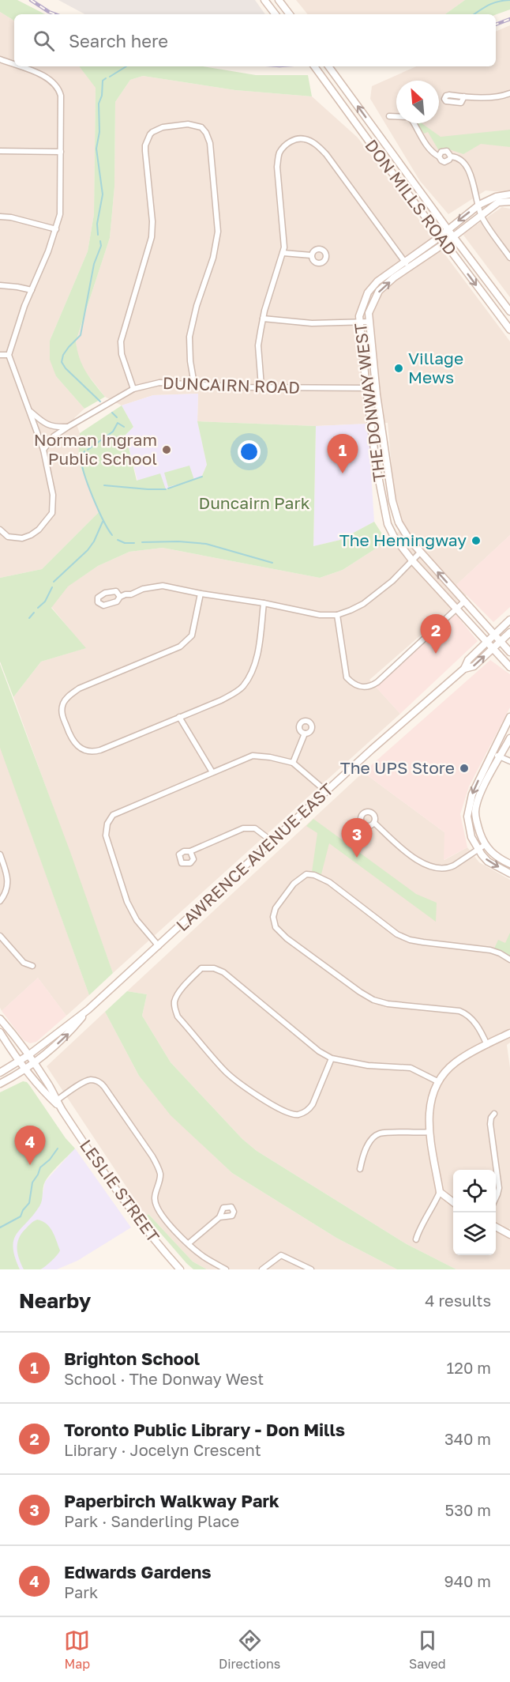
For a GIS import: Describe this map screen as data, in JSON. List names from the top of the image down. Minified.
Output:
{"streets":{"main road":["DON MILLS ROAD","THE DONWAY WEST","LAWRENCE AVENUE EAST","LESLIE STREET"],"street":["DUNCAIRN ROAD"]},"crossings":[["DON MILLS ROAD","THE DONWAY WEST"],["DUNCAIRN ROAD","THE DONWAY WEST"],["THE DONWAY WEST","LAWRENCE AVENUE EAST"],["LAWRENCE AVENUE EAST","LESLIE STREET"]],"parks":["Duncairn Park"],"places":["Village Mews","Norman Ingram Public School","The Hemingway","The UPS Store"],"north":"top left","page":{"search":"Search here","pins":["1","2","3","4"],"heading":["Nearby","4 results"],"list":[{"mark":"1","name":"Brighton School","note":"School · The Donway West","value":"120 m"},{"mark":"2","name":"Toronto Public Library - Don Mills","note":"Library · Jocelyn Crescent","value":"340 m"},{"mark":"3","name":"Paperbirch Walkway Park","note":"Park · Sanderling Place","value":"530 m"},{"mark":"4","name":"Edwards Gardens","note":"Park","value":"940 m"}],"nav":["Map","Directions","Saved"]}}
